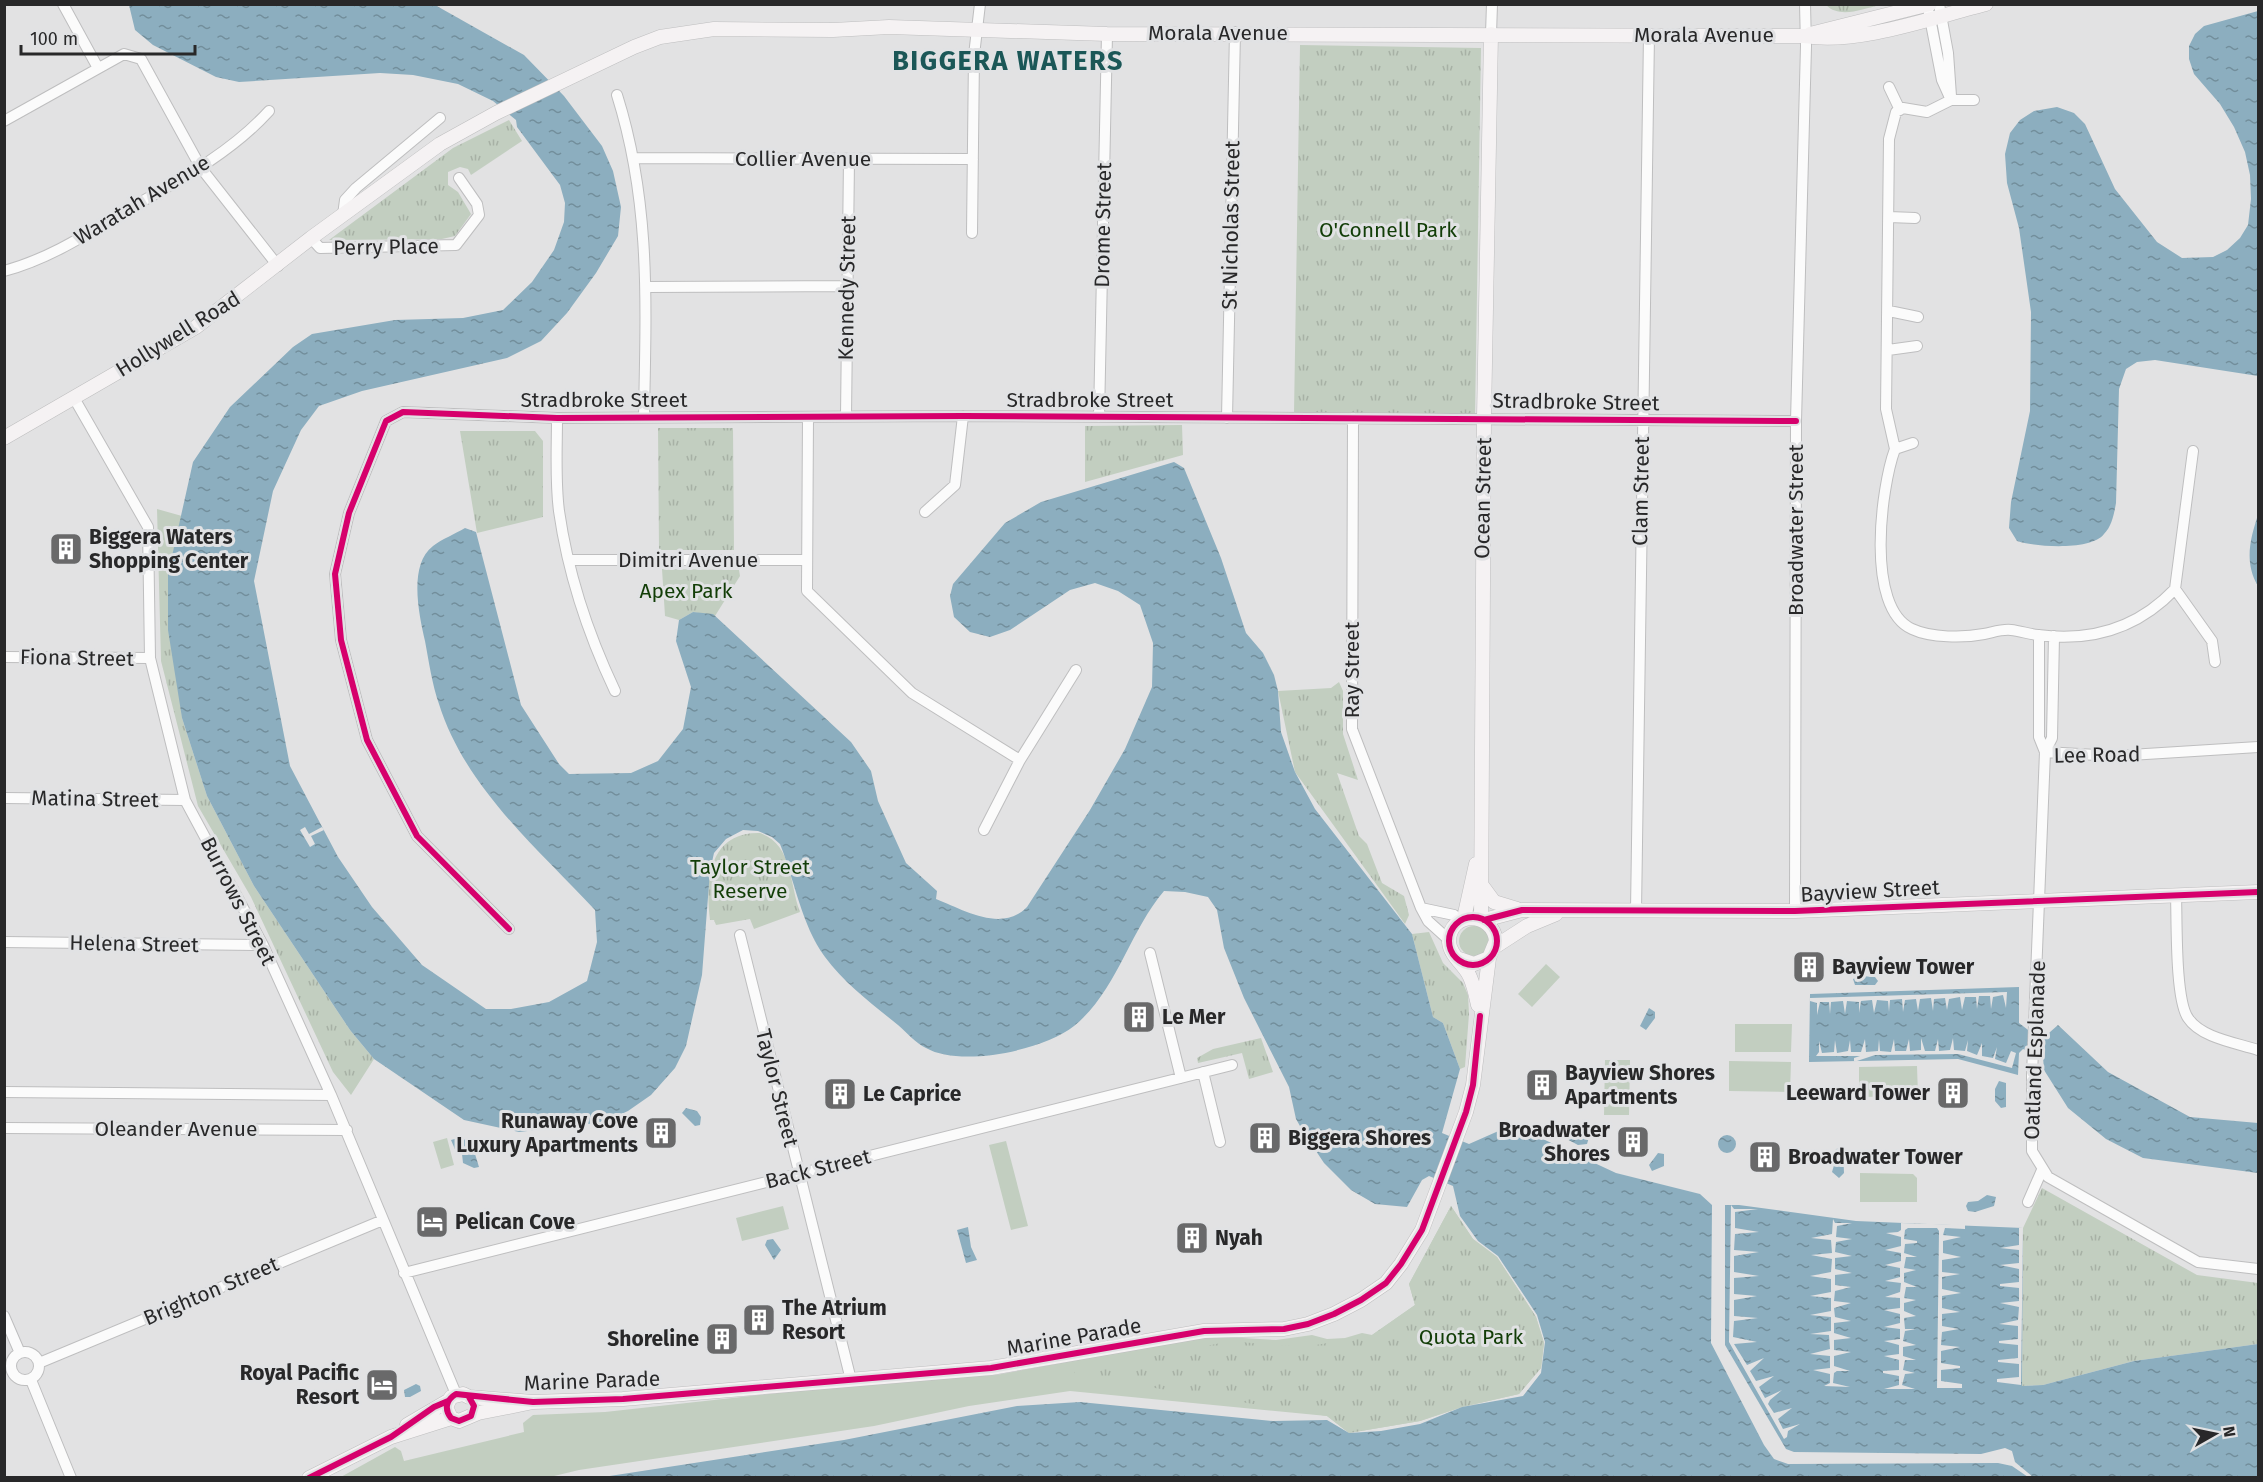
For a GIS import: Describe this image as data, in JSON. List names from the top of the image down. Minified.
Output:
{"streets":{"main road":["Morala Avenue","Hollywell Road","Ocean Street","Bayview Street","Marine Parade"],"street":["Collier Avenue","Waratah Avenue","Drome Street","St Nicholas Street","Perry Place","Kennedy Street","Stradbroke Street","Clam Street","Broadwater Street","Dimitri Avenue","Fiona Street","Ray Street","Lee Road","Matina Street","Burrows Street","Helena Street","Oatland Esplanade","Taylor Street","Oleander Avenue","Back Street","Brighton Street"]},"crossings":[["Morala Avenue","Drome Street"],["Morala Avenue","St Nicholas Street"],["Morala Avenue","Hollywell Road"],["Morala Avenue","Clam Street"],["Morala Avenue","Ocean Street"],["Morala Avenue","Broadwater Street"],["Collier Avenue","Kennedy Street"],["Drome Street","Stradbroke Street"],["St Nicholas Street","Stradbroke Street"],["Perry Place","Hollywell Road"],["Kennedy Street","Stradbroke Street"],["Hollywell Road","Burrows Street"],["Stradbroke Street","Clam Street"],["Stradbroke Street","Ocean Street"],["Stradbroke Street","Broadwater Street"],["Stradbroke Street","Ray Street"],["Clam Street","Bayview Street"],["Ocean Street","Ray Street"],["Ocean Street","Bayview Street"],["Ocean Street","Marine Parade"],["Broadwater Street","Bayview Street"],["Fiona Street","Burrows Street"],["Ray Street","Bayview Street"],["Ray Street","Marine Parade"],["Lee Road","Bayview Street"],["Lee Road","Oatland Esplanade"],["Matina Street","Burrows Street"],["Bayview Street","Oatland Esplanade"],["Bayview Street","Marine Parade"],["Burrows Street","Helena Street"],["Burrows Street","Oleander Avenue"],["Burrows Street","Back Street"],["Burrows Street","Brighton Street"],["Burrows Street","Marine Parade"],["Taylor Street","Back Street"],["Taylor Street","Marine Parade"]],"districts":["BIGGERA WATERS"],"parks":["O'Connell Park","Apex Park","Taylor Street Reserve","Quota Park"],"places":{"building":["Biggera Waters Shopping Center","Bayview Tower","Le Mer","Bayview Shores Apartments","Leeward Tower","Le Caprice","Runaway Cove Luxury Apartments","Biggera Shores","Broadwater Shores","Broadwater Tower","Nyah","The Atrium Resort","Shoreline"],"hotel":["Pelican Cove","Royal Pacific Resort"]},"scale_bar":"100 m","north":"right"}
